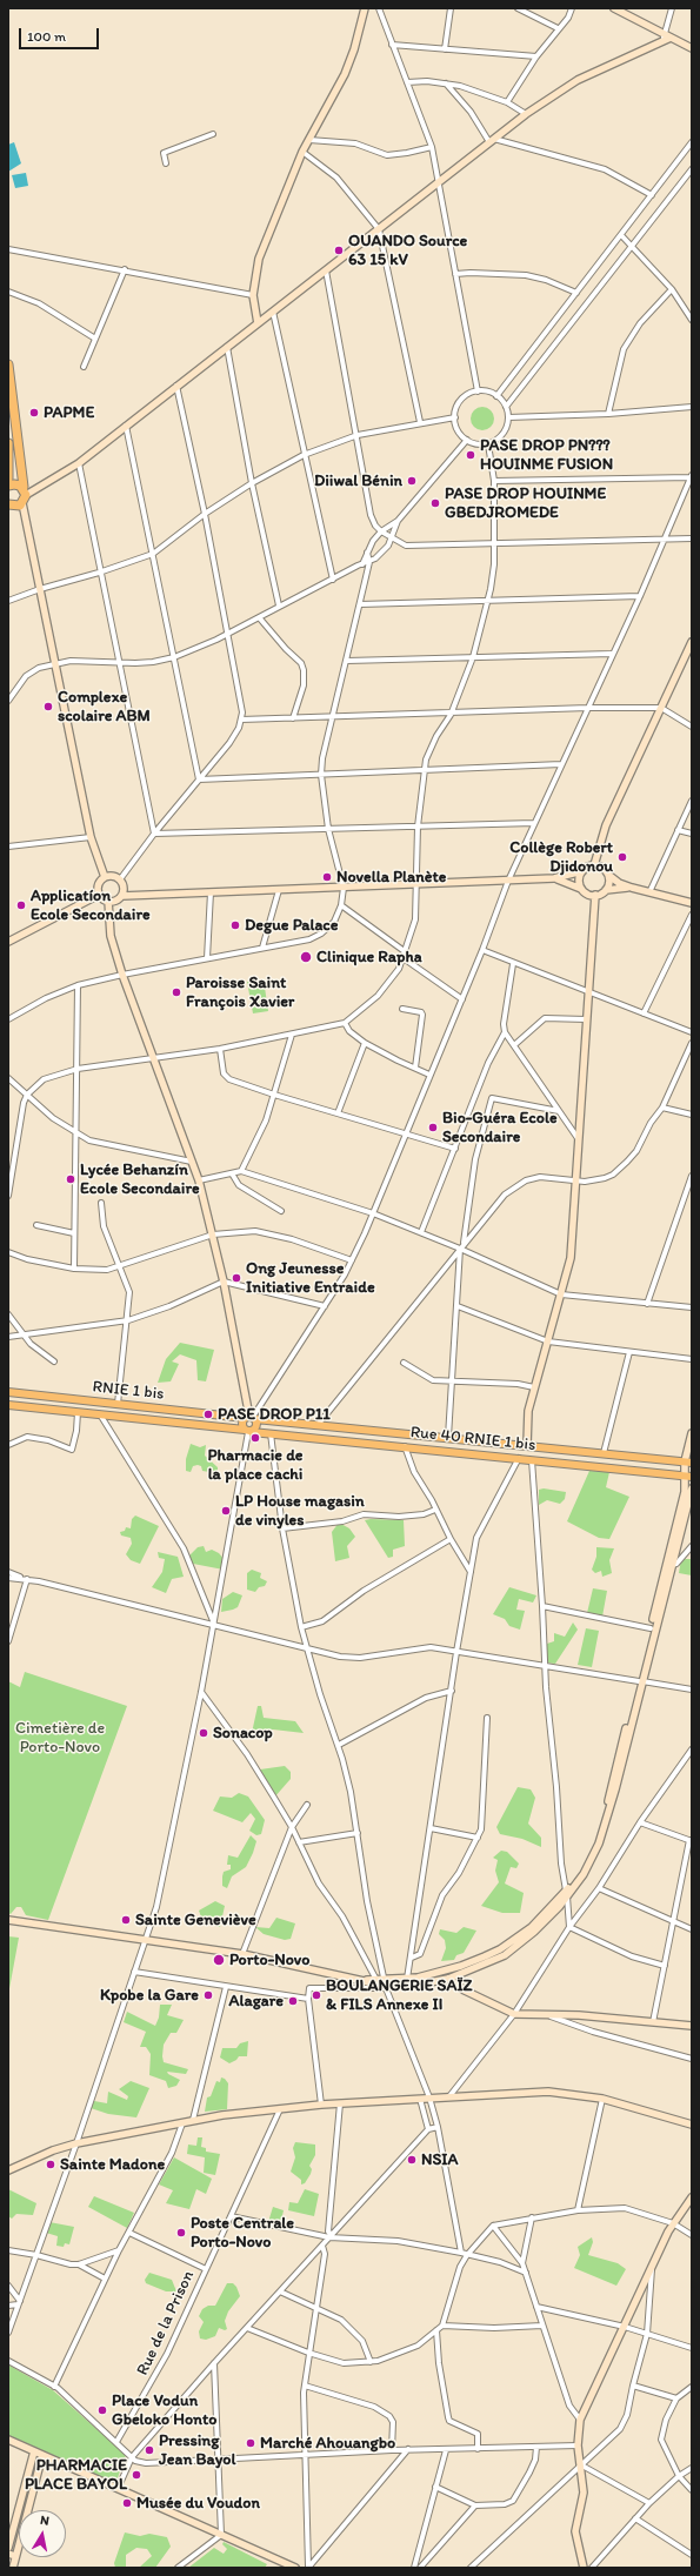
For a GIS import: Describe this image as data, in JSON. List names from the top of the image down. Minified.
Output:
{"streets":{"main road":["RNIE 1 bis","Rue 40 RNIE 1 bis"],"street":["Rue de la Prison"]},"crossings":[["RNIE 1 bis","Rue 40 RNIE 1 bis"]],"parks":["Cimetière de Porto-Novo"],"places":["OUANDO Source 63 15 kV","PAPME","PASE DROP PN??? HOUINME FUSION","Diiwal Bénin","PASE DROP HOUINME GBEDJROMEDE","Complexe scolaire ABM","Collège Robert Djidonou","Novella Planète","Applicatíon Ecole Secondaire","Degue Palace","Clinique Rapha","Paroisse Saint François Xavier","Bio-Guéra Ecole Secondaire","Lycée Behanzín Ecole Secondaire","Ong Jeunesse Initiative Entraide","PASE DROP P11","Pharmacie de la place cachi","LP House magasin de vinyles","Sonacop","Sainte Geneviève","Porto-Novo","Kpobe la Gare","BOULANGERIE SAÏZ & FILS Annexe II","Alagare","NSIA","Sainte Madone","Poste Centrale Porto-Novo","Place Vodun Gbeloko Honto","Marché Ahouangbo","Pressing Jean Bayol","PHARMACIE PLACE BAYOL","Musée du Voudon"],"scale_bar":"100 m","north":"top"}
